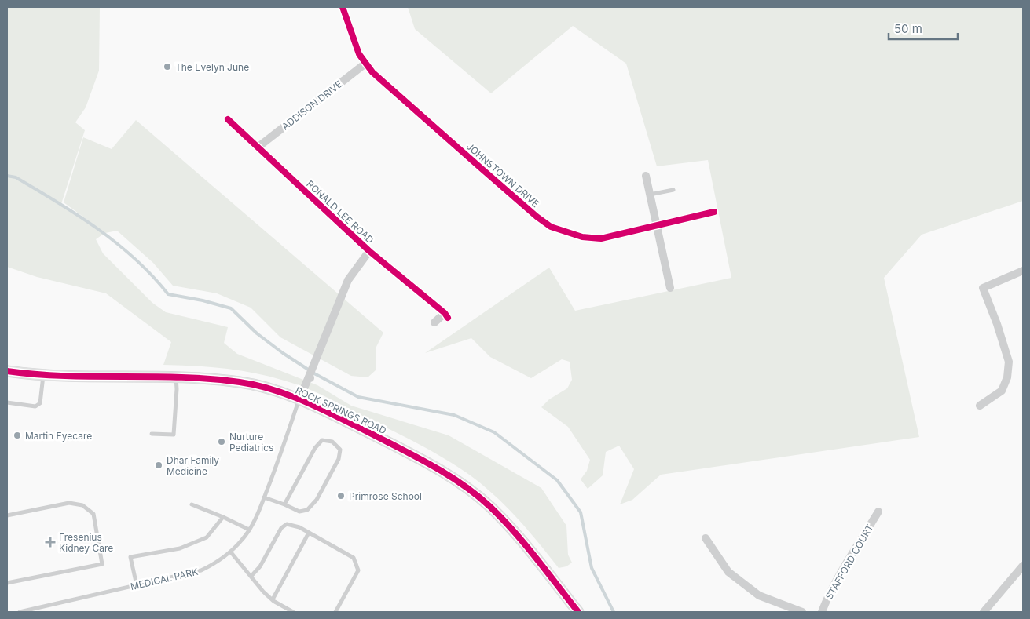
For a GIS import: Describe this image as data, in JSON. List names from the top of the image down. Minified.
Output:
{"streets":{"street":["ADDISON DRIVE","JOHNSTOWN DRIVE","RONALD LEE ROAD","ROCK SPRINGS ROAD","STAFFORD COURT"],"lane":["MEDICAL PARK"]},"crossings":[["ADDISON DRIVE","JOHNSTOWN DRIVE"],["ADDISON DRIVE","RONALD LEE ROAD"],["ROCK SPRINGS ROAD","MEDICAL PARK"]],"places":{"other":["The Evelyn June","Martin Eyecare","Nurture Pediatrics","Dhar Family Medicine","Primrose School"],"health":["Fresenius Kidney Care"]},"scale_bar":"50 m"}
